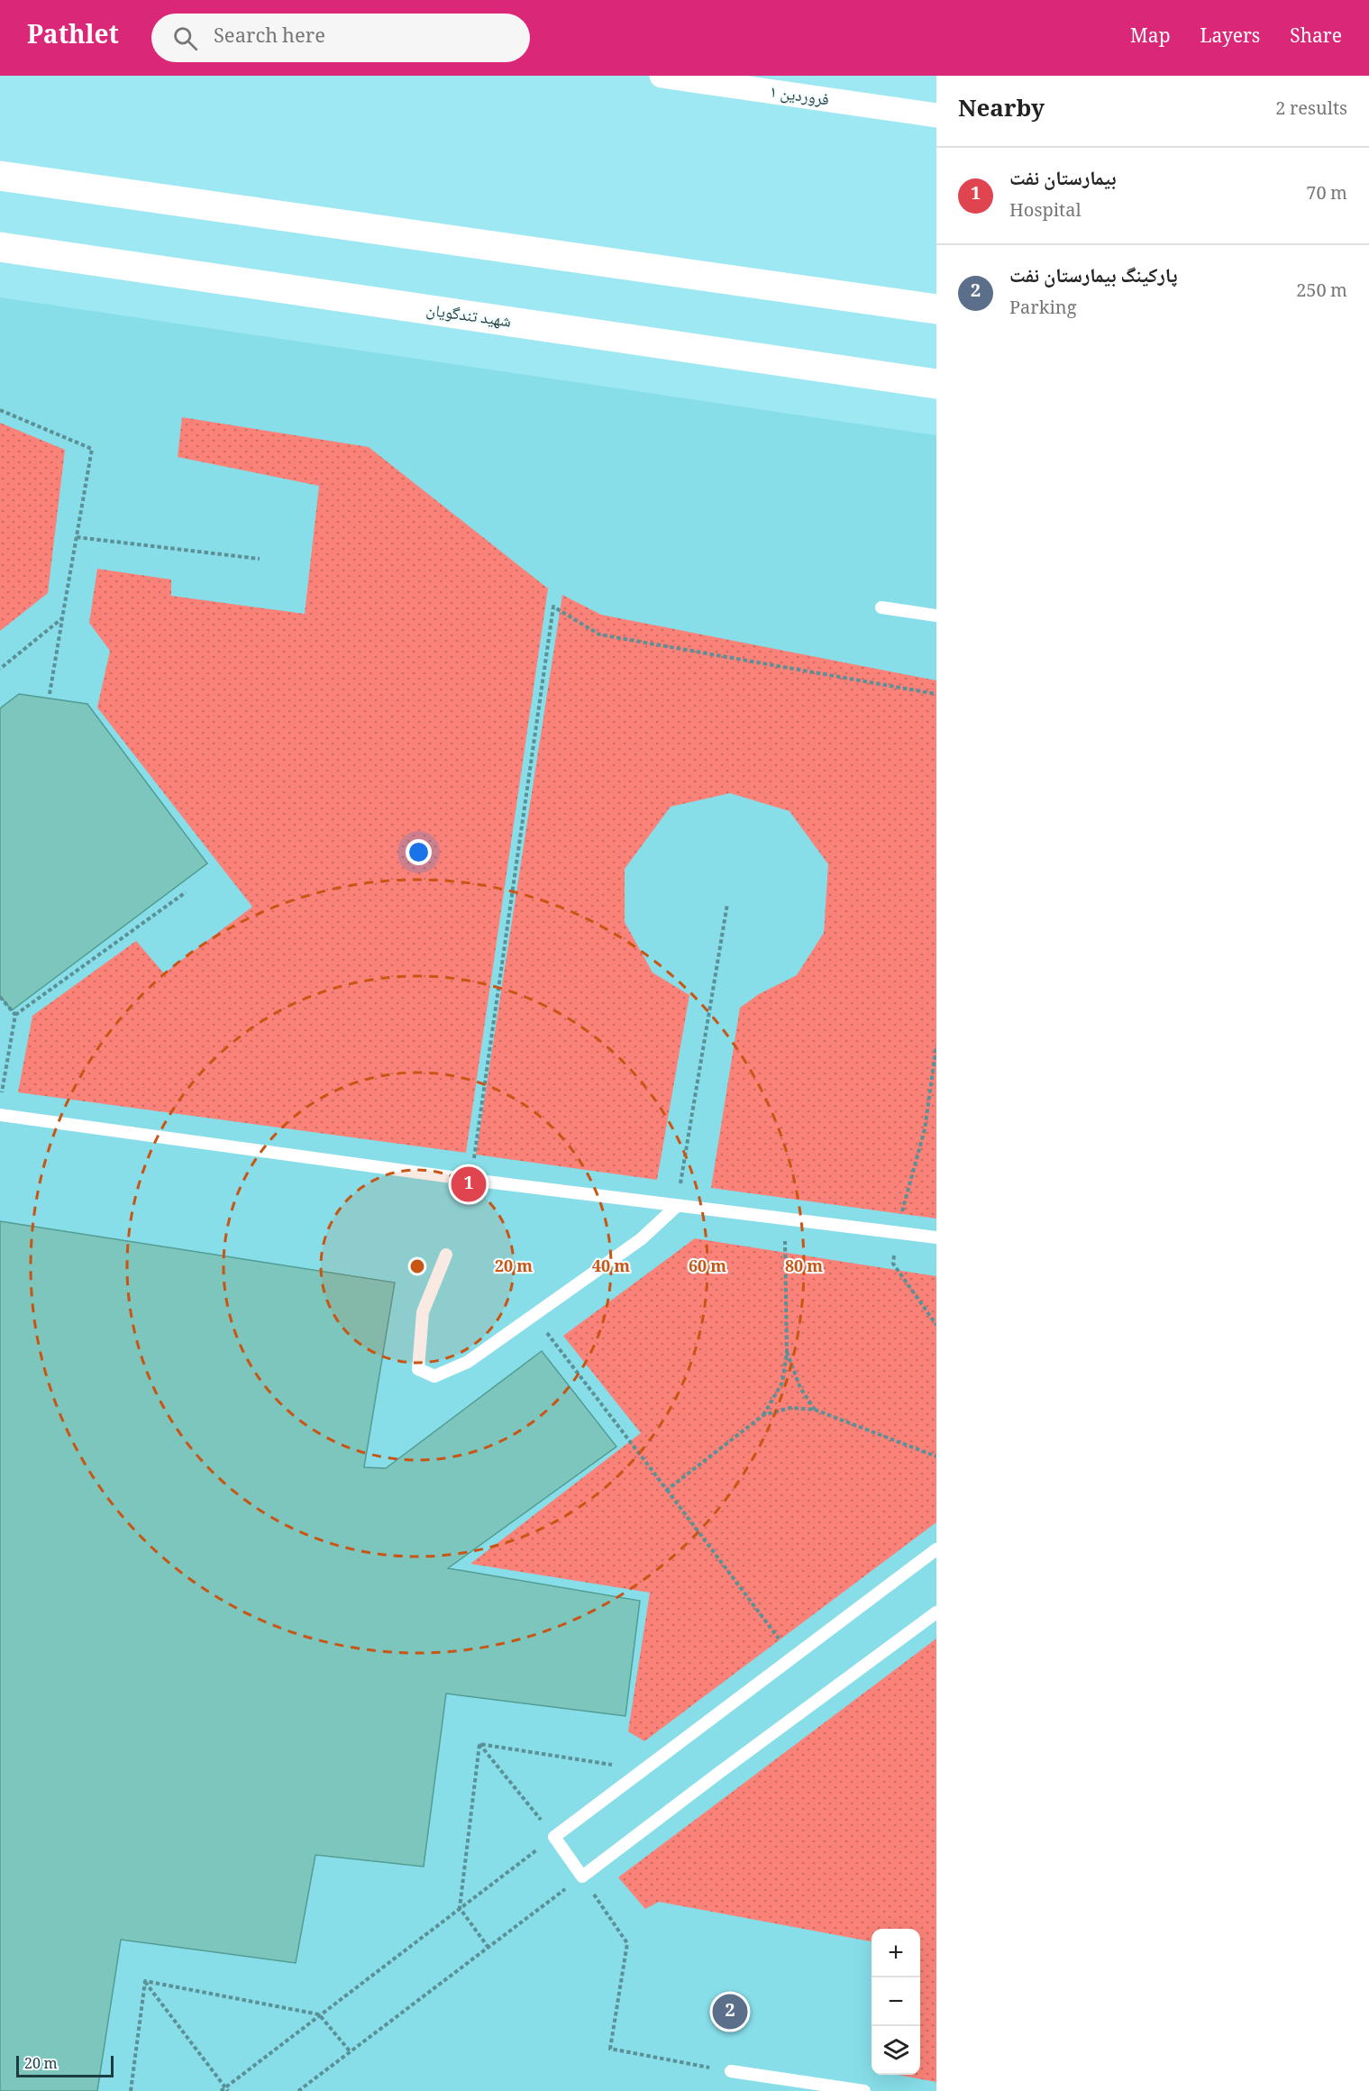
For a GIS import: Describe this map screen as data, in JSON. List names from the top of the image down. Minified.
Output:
{"streets":{"main road":["شهید تندگویان"],"street":["فروردین ۱"]},"scale_bar":"20 m","page":{"header":"Pathlet","search":"Search here","nav":["Map","Layers","Share"],"heading":["Nearby","2 results"],"list":[{"mark":"1","name":"بیمارستان نفت","note":"Hospital","value":"70 m"},{"mark":"2","name":"پارکینگ بیمارستان نفت","note":"Parking","value":"250 m"}],"pins":["1","2"],"map_buttons":["+","−"],"scale":"20 m"},"rings":["20 m","40 m","60 m","80 m"]}
